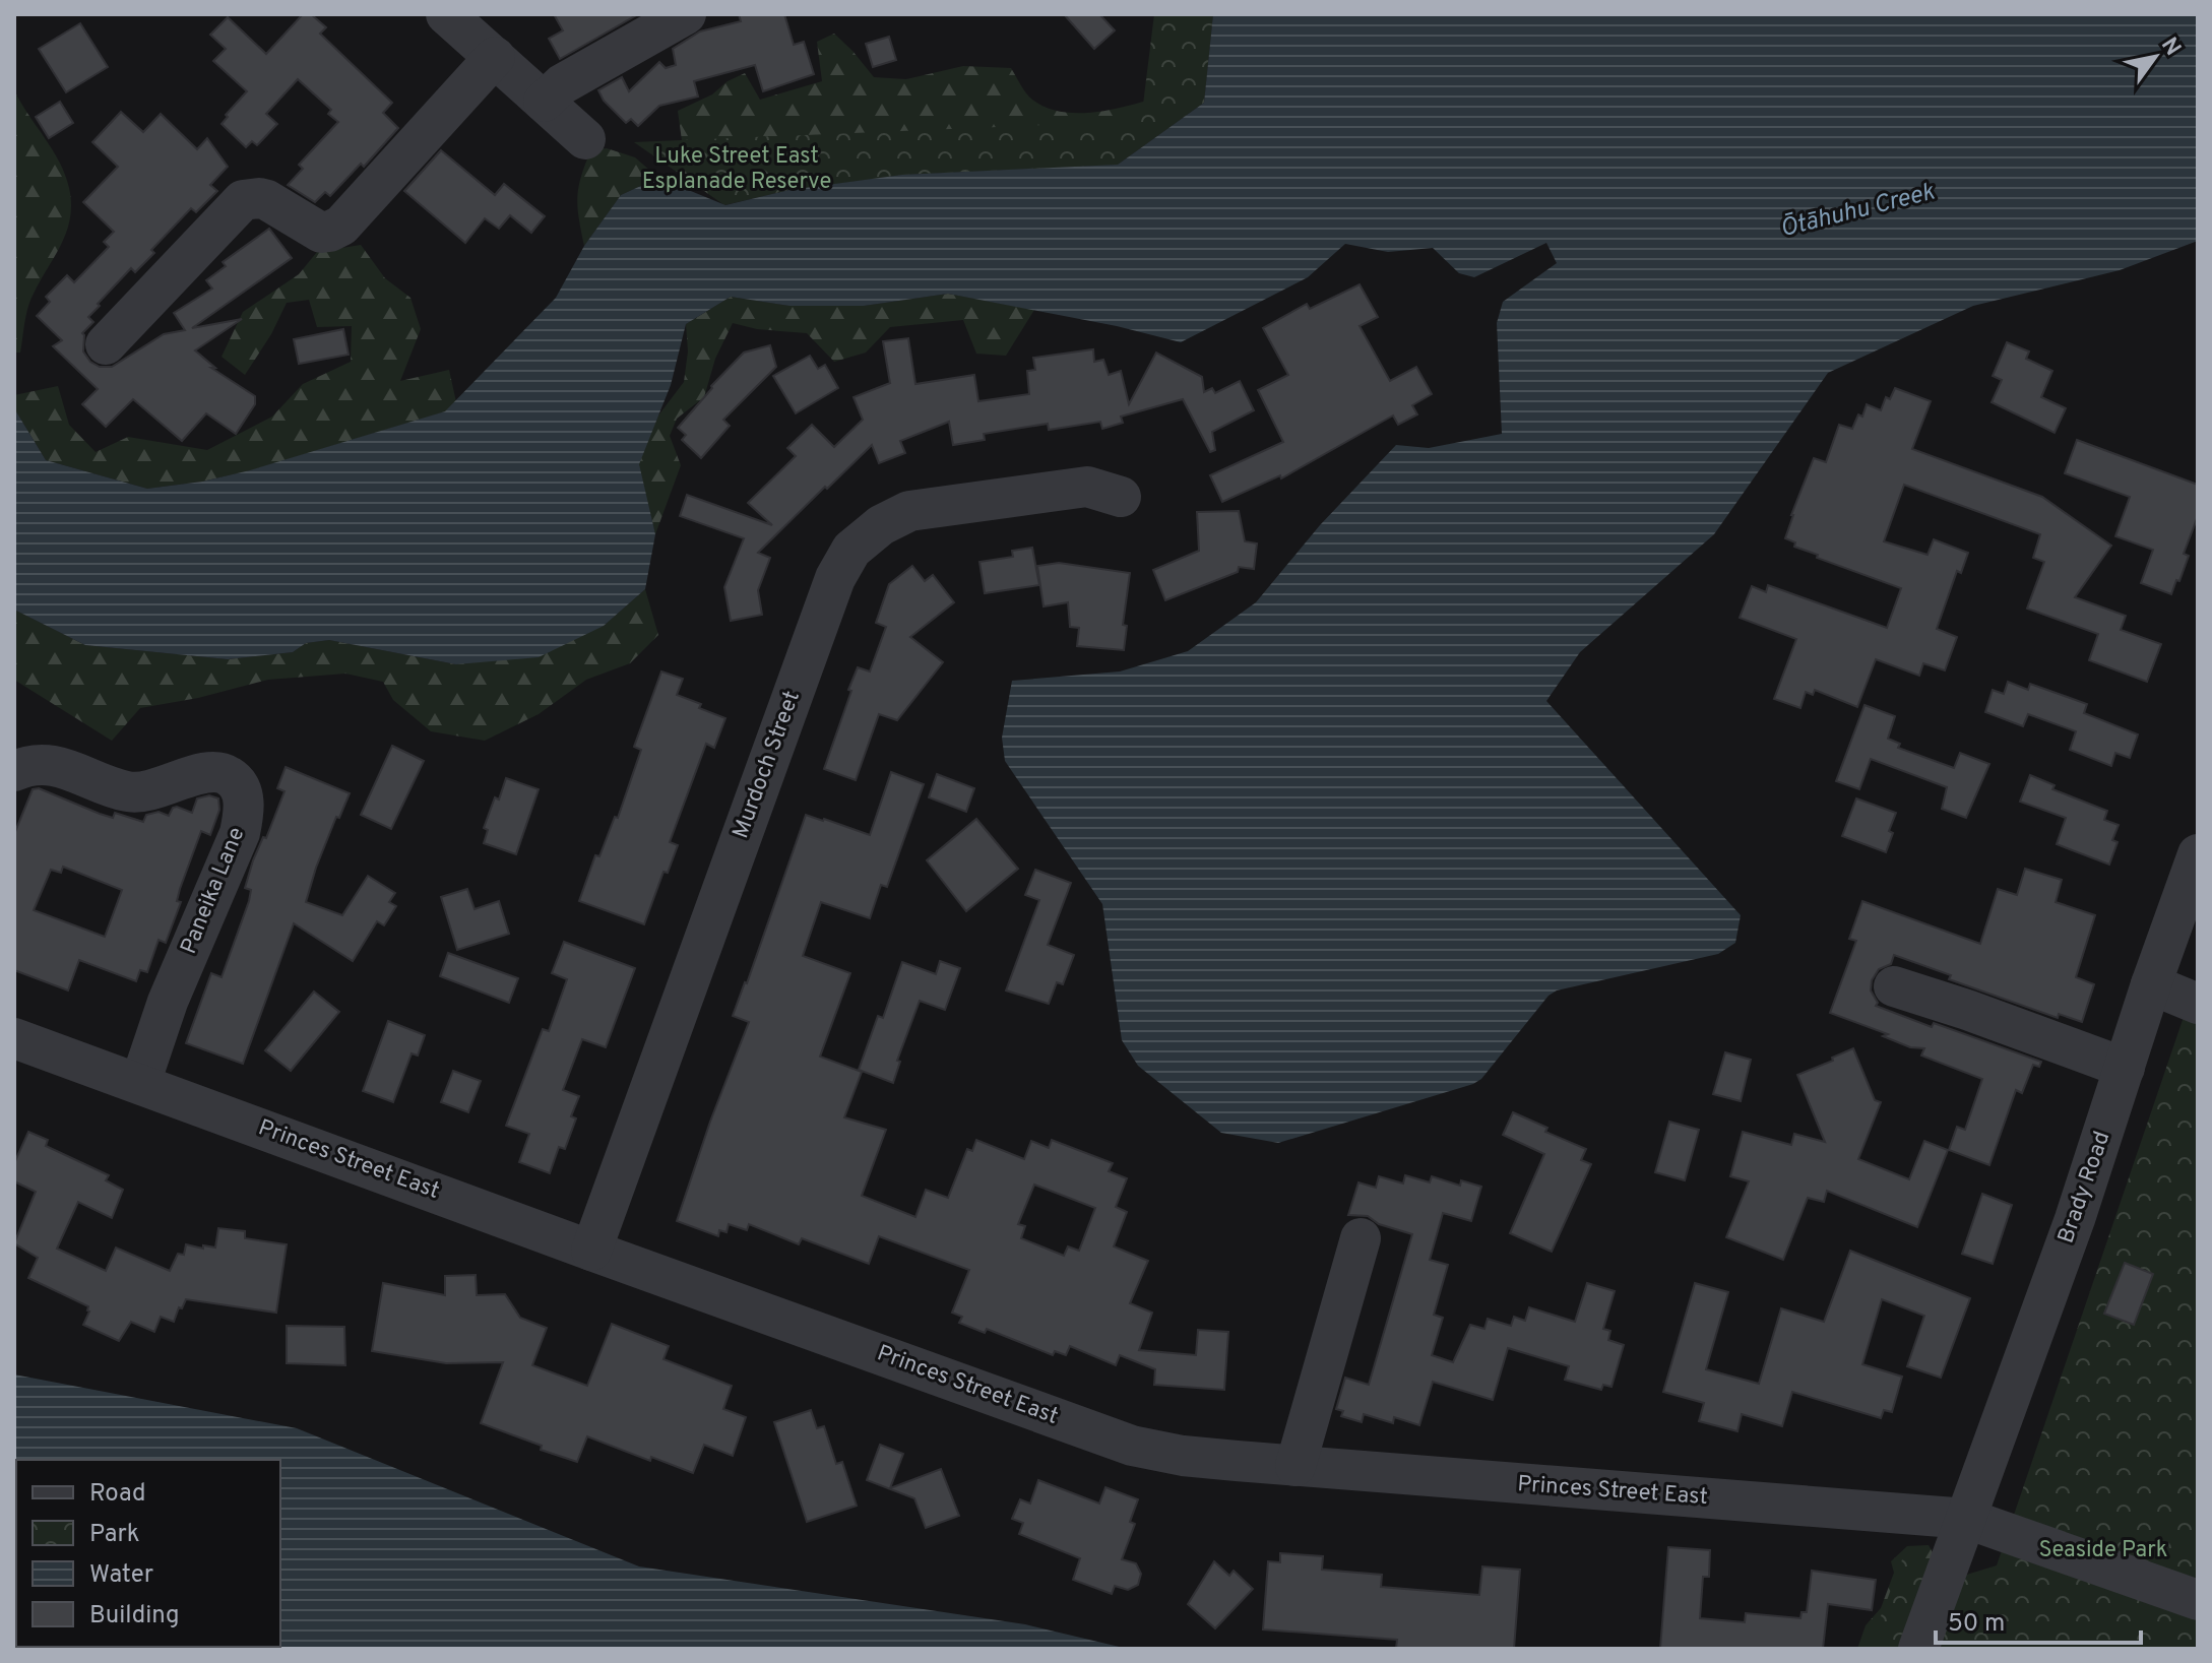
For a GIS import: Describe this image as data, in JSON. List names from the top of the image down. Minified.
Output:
{"streets":{"street":["Murdoch Street","Paneika Lane","Princes Street East","Brady Road"]},"crossings":[["Murdoch Street","Princes Street East"],["Paneika Lane","Princes Street East"],["Princes Street East","Brady Road"]],"water":["Ōtāhuhu Creek"],"parks":["Luke Street East Esplanade Reserve","Seaside Park"],"legend":["Road","Park","Water","Building"],"scale_bar":"50 m","north":"top right"}
